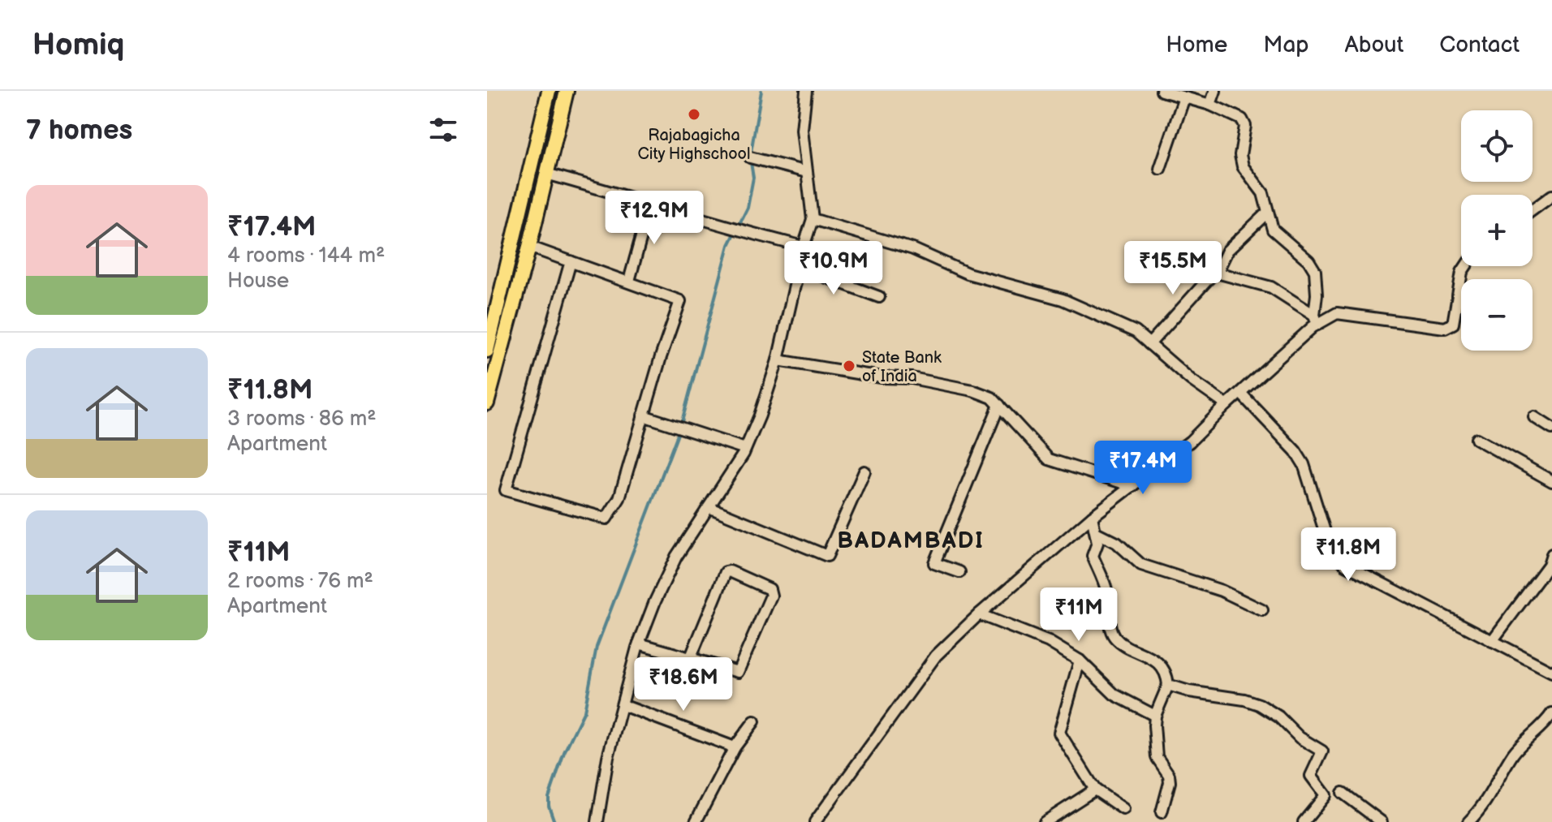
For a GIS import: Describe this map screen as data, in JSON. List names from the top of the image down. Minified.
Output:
{"districts":["BADAMBADI"],"places":["Rajabagicha City Highschool","State Bank of India"],"page":{"header":"Homiq","nav":["Home","Map","About","Contact"],"heading":"7 homes","map_buttons":["+","−"],"list":[{"name":"₹17.4M","note":"4 rooms · 144 m² · House"},{"name":"₹11.8M","note":"3 rooms · 86 m² · Apartment"},{"name":"₹11M","note":"2 rooms · 76 m² · Apartment"}],"price":["₹12.9M","₹10.9M","₹15.5M","₹17.4M","₹11.8M","₹11M","₹18.6M"]}}
